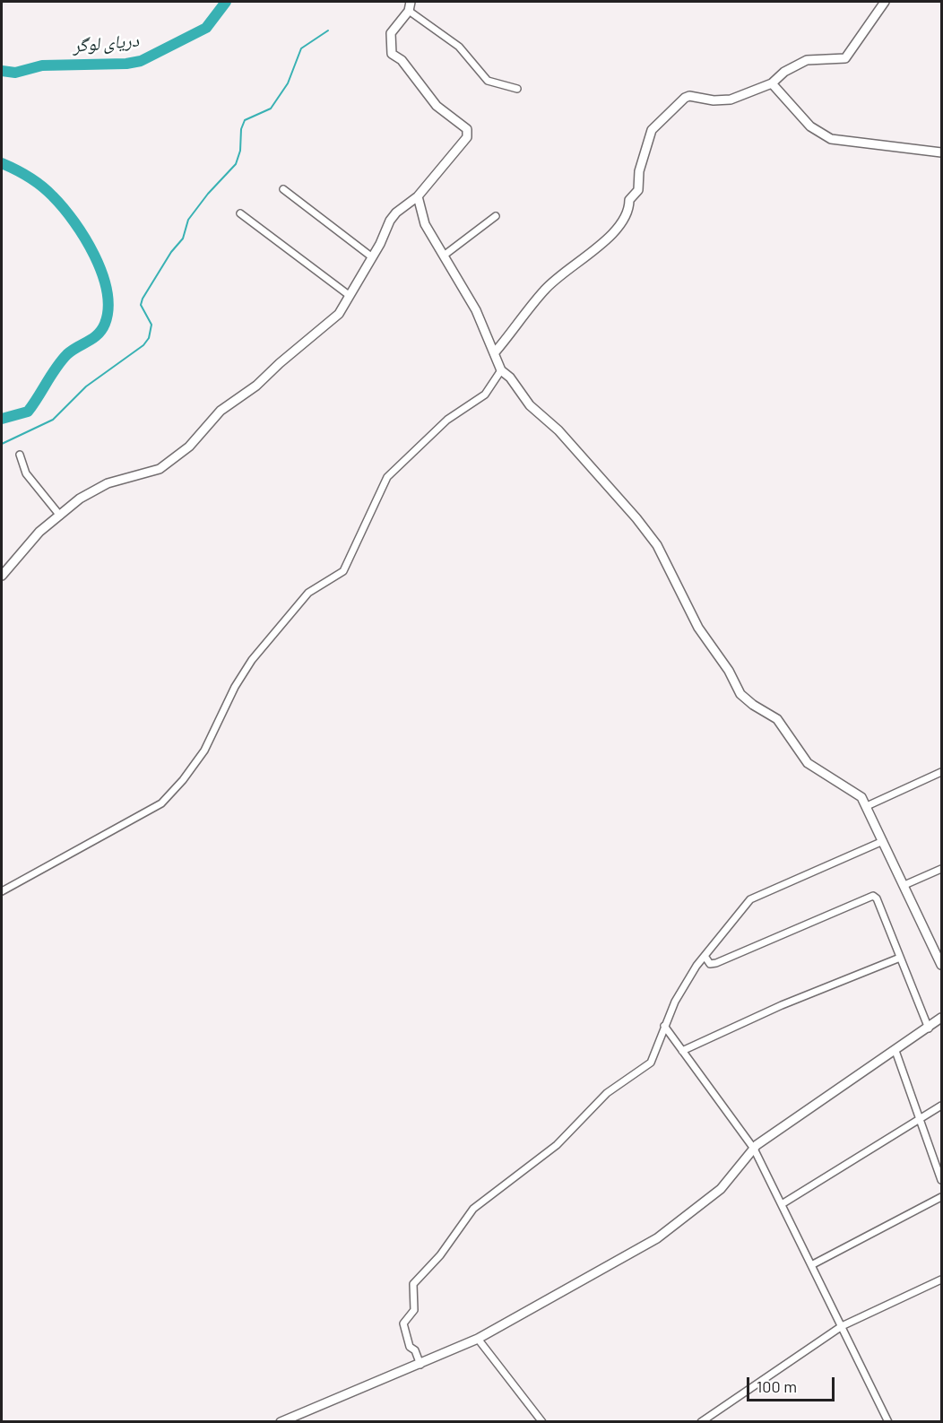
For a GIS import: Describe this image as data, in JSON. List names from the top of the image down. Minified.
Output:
{"water":["دریای لوگر"],"scale_bar":"100 m"}
